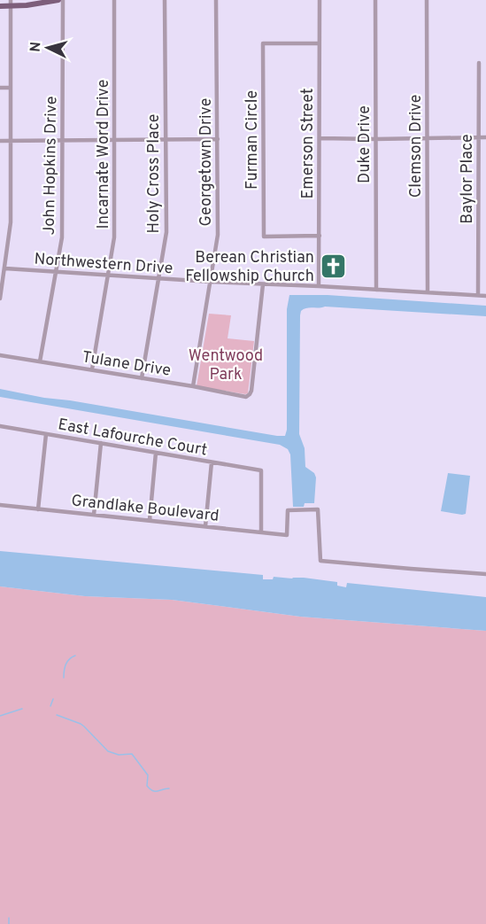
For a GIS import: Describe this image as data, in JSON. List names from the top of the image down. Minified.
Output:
{"streets":{"street":["Furman Circle","Emerson Street","Duke Drive","Clemson Drive","Incarnate Word Drive","Georgetown Drive","John Hopkins Drive","Holy Cross Place","Baylor Place","Northwestern Drive","Tulane Drive","East Lafourche Court","Grandlake Boulevard"]},"crossings":[["Furman Circle","Emerson Street"],["Emerson Street","Northwestern Drive"],["Duke Drive","Northwestern Drive"],["Clemson Drive","Northwestern Drive"],["Incarnate Word Drive","Northwestern Drive"],["Incarnate Word Drive","Tulane Drive"],["Georgetown Drive","Northwestern Drive"],["Georgetown Drive","Tulane Drive"],["John Hopkins Drive","Northwestern Drive"],["John Hopkins Drive","Tulane Drive"],["Holy Cross Place","Northwestern Drive"],["Holy Cross Place","Tulane Drive"],["Baylor Place","Northwestern Drive"],["Northwestern Drive","Tulane Drive"],["East Lafourche Court","Grandlake Boulevard"]],"parks":["Wentwood Park"],"places":{"church":["Berean Christian Fellowship Church"]},"north":"left"}
